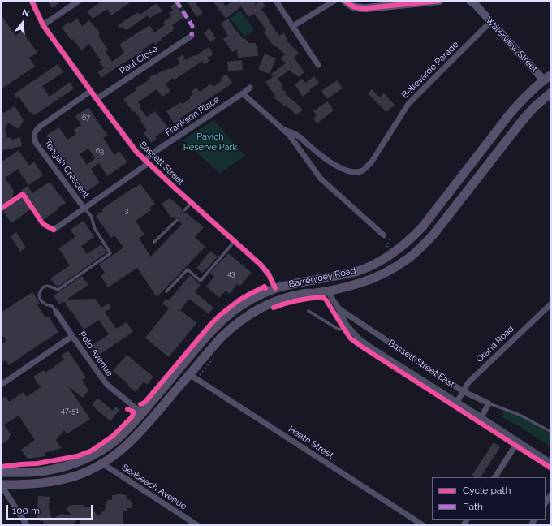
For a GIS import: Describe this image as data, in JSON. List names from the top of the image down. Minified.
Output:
{"streets":{"main road":["Waterview Street","Bassett Street","Barrenjoey Road","Bassett Street East"],"street":["Paul Close","Bellevarde Parade","Frankson Place","Tengah Crescent","Orana Road","Polo Avenue","Heath Street","Seabeach Avenue"]},"crossings":[["Waterview Street","Bellevarde Parade"],["Waterview Street","Barrenjoey Road"],["Paul Close","Bassett Street"],["Frankson Place","Bassett Street"],["Frankson Place","Tengah Crescent"],["Bassett Street","Tengah Crescent"],["Bassett Street","Barrenjoey Road"],["Barrenjoey Road","Polo Avenue"],["Barrenjoey Road","Bassett Street East"],["Barrenjoey Road","Heath Street"],["Barrenjoey Road","Seabeach Avenue"],["Orana Road","Bassett Street East"]],"parks":["Pavich Reserve Park"],"house_numbers":["67","63","3","43","47-51"],"legend":["Cycle path","Path"],"scale_bar":"100 m","north":"top"}
